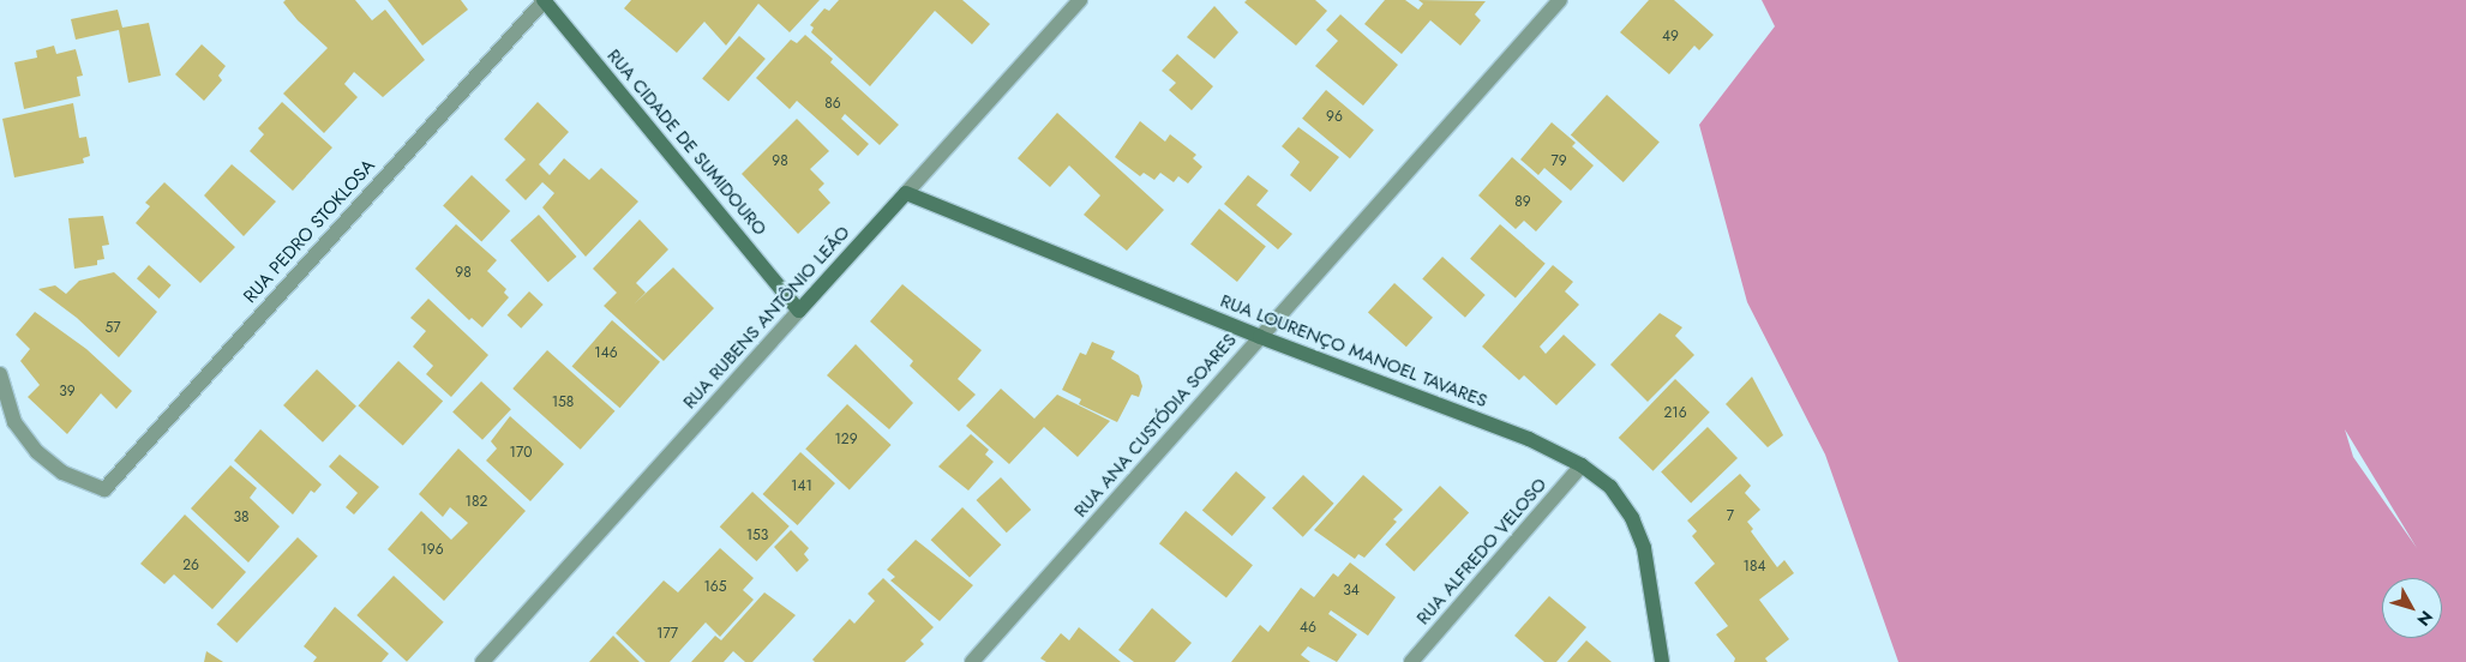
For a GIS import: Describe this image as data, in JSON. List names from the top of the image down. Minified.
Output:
{"streets":{"street":["RUA CIDADE DE SUMIDOURO","RUA PEDRO STOKLOSA","RUA RUBENS ANTÔNIO LEÃO","RUA LOURENÇO MANOEL TAVARES","RUA ANA CUSTÓDIA SOARES","RUA ALFREDO VELOSO"]},"crossings":[["RUA CIDADE DE SUMIDOURO","RUA PEDRO STOKLOSA"],["RUA CIDADE DE SUMIDOURO","RUA RUBENS ANTÔNIO LEÃO"],["RUA RUBENS ANTÔNIO LEÃO","RUA LOURENÇO MANOEL TAVARES"],["RUA LOURENÇO MANOEL TAVARES","RUA ANA CUSTÓDIA SOARES"],["RUA LOURENÇO MANOEL TAVARES","RUA ALFREDO VELOSO"]],"house_numbers":["49","86","96","98","79","89","98","57","146","39","158","216","129","170","141","182","7","38","153","196","26","184","165","34","46","177"],"north":"bottom right"}
